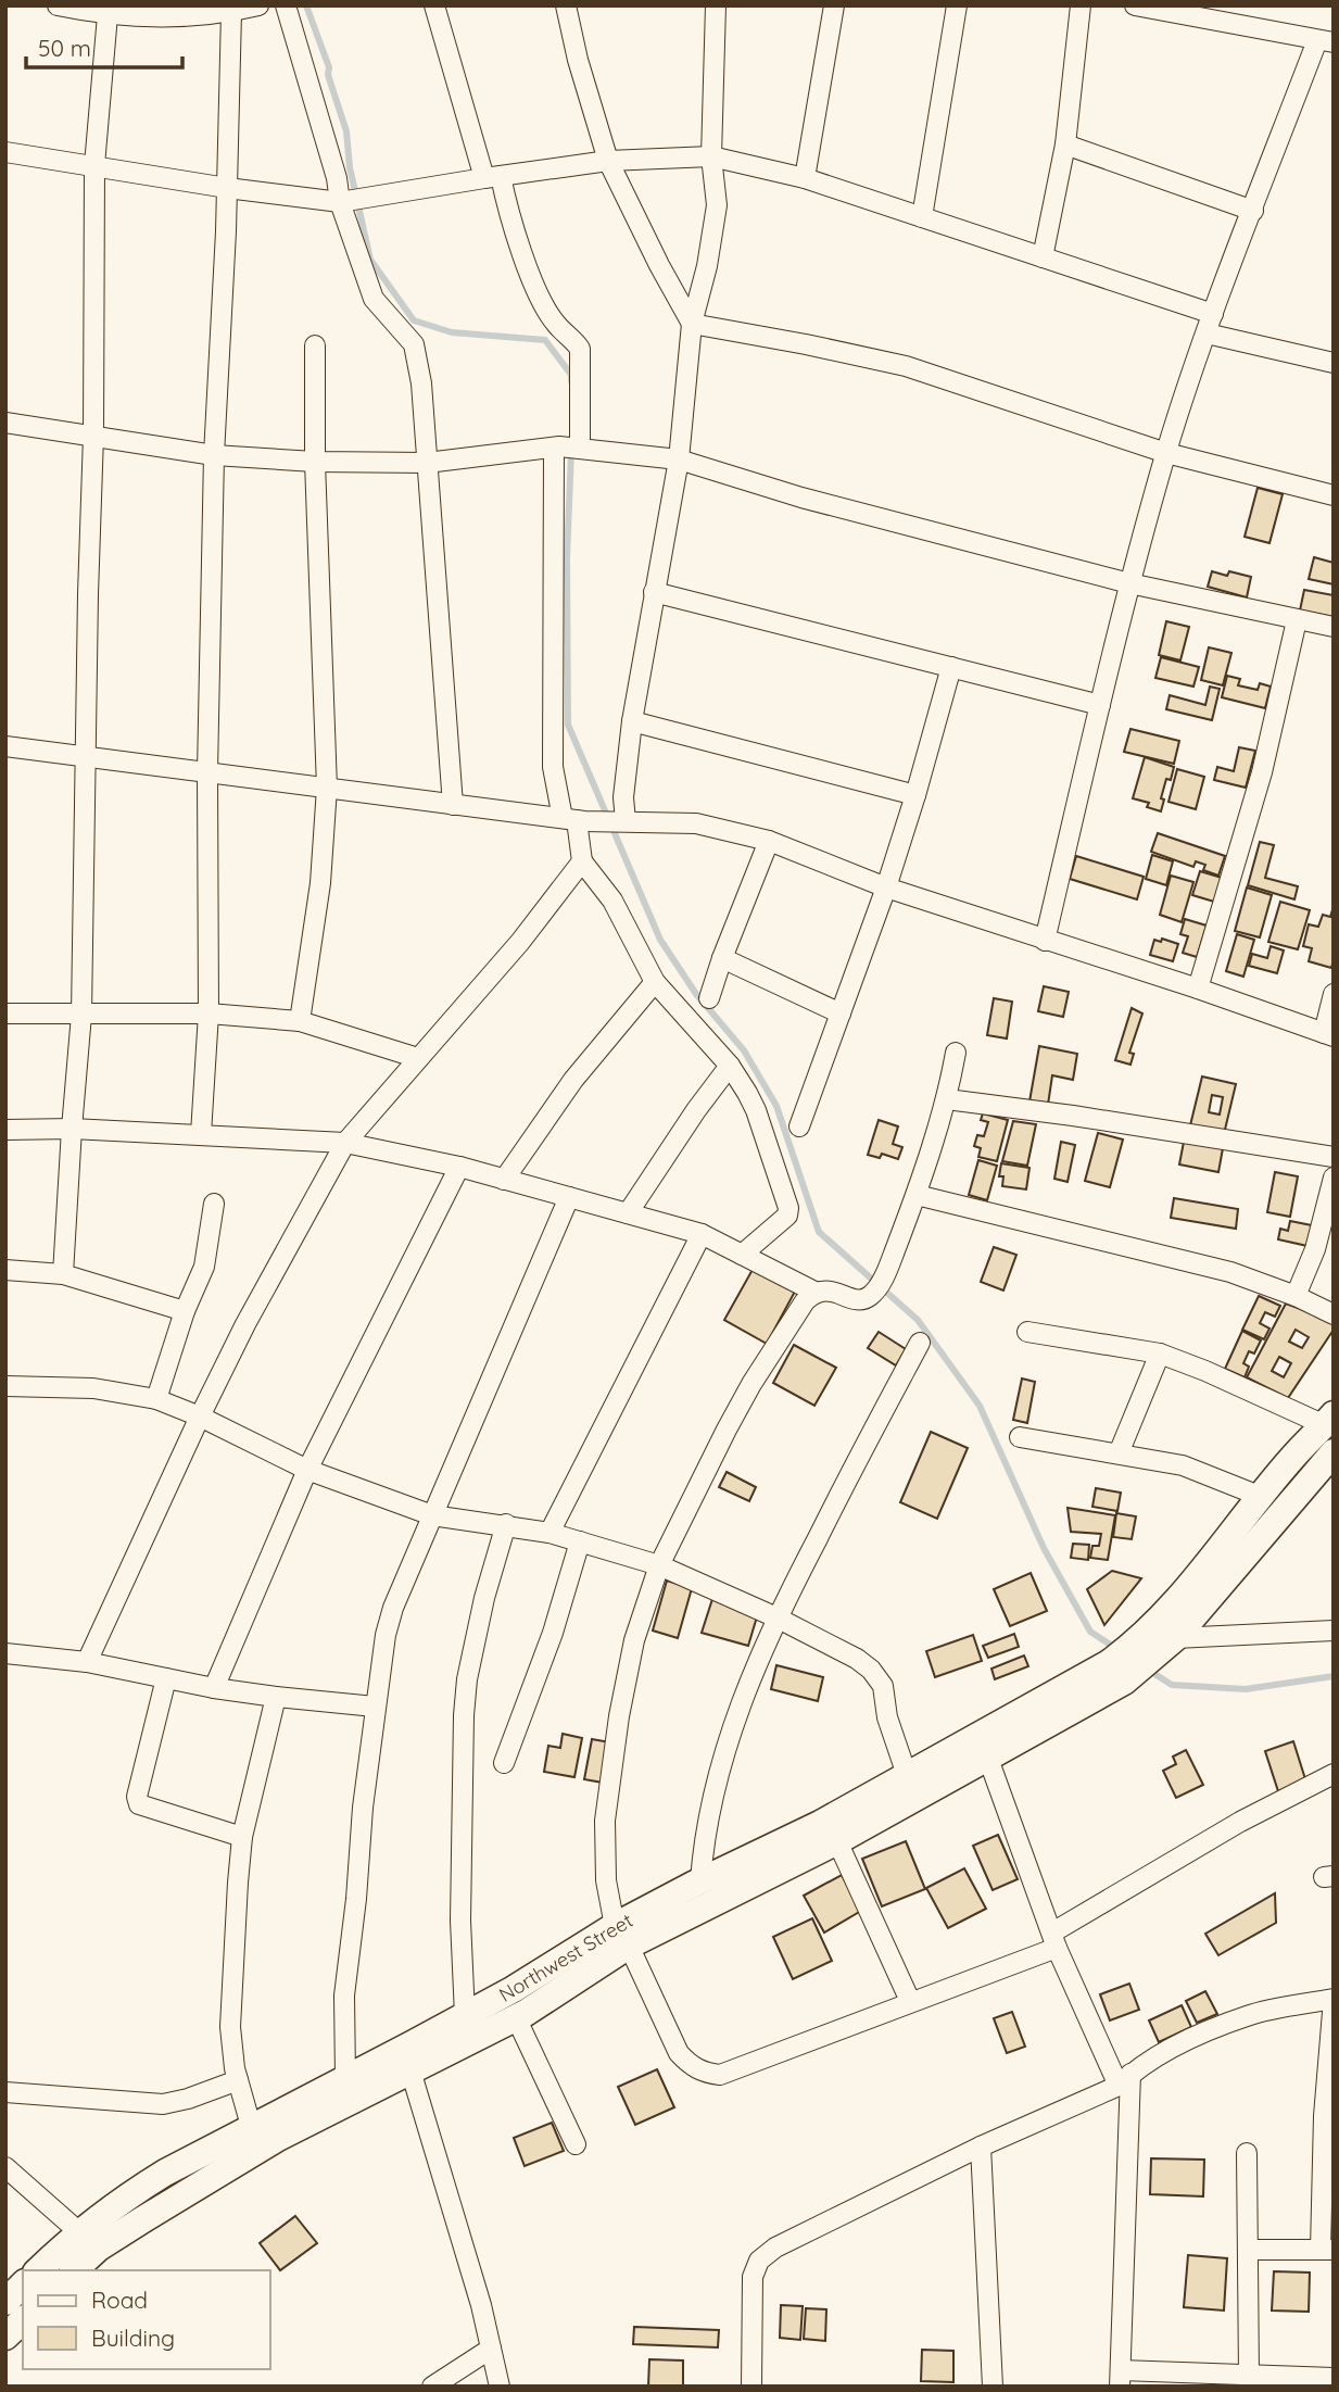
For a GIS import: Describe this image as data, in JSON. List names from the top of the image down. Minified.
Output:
{"streets":{"main road":["Northwest Street"]},"legend":["Road","Building"],"scale_bar":"50 m"}
